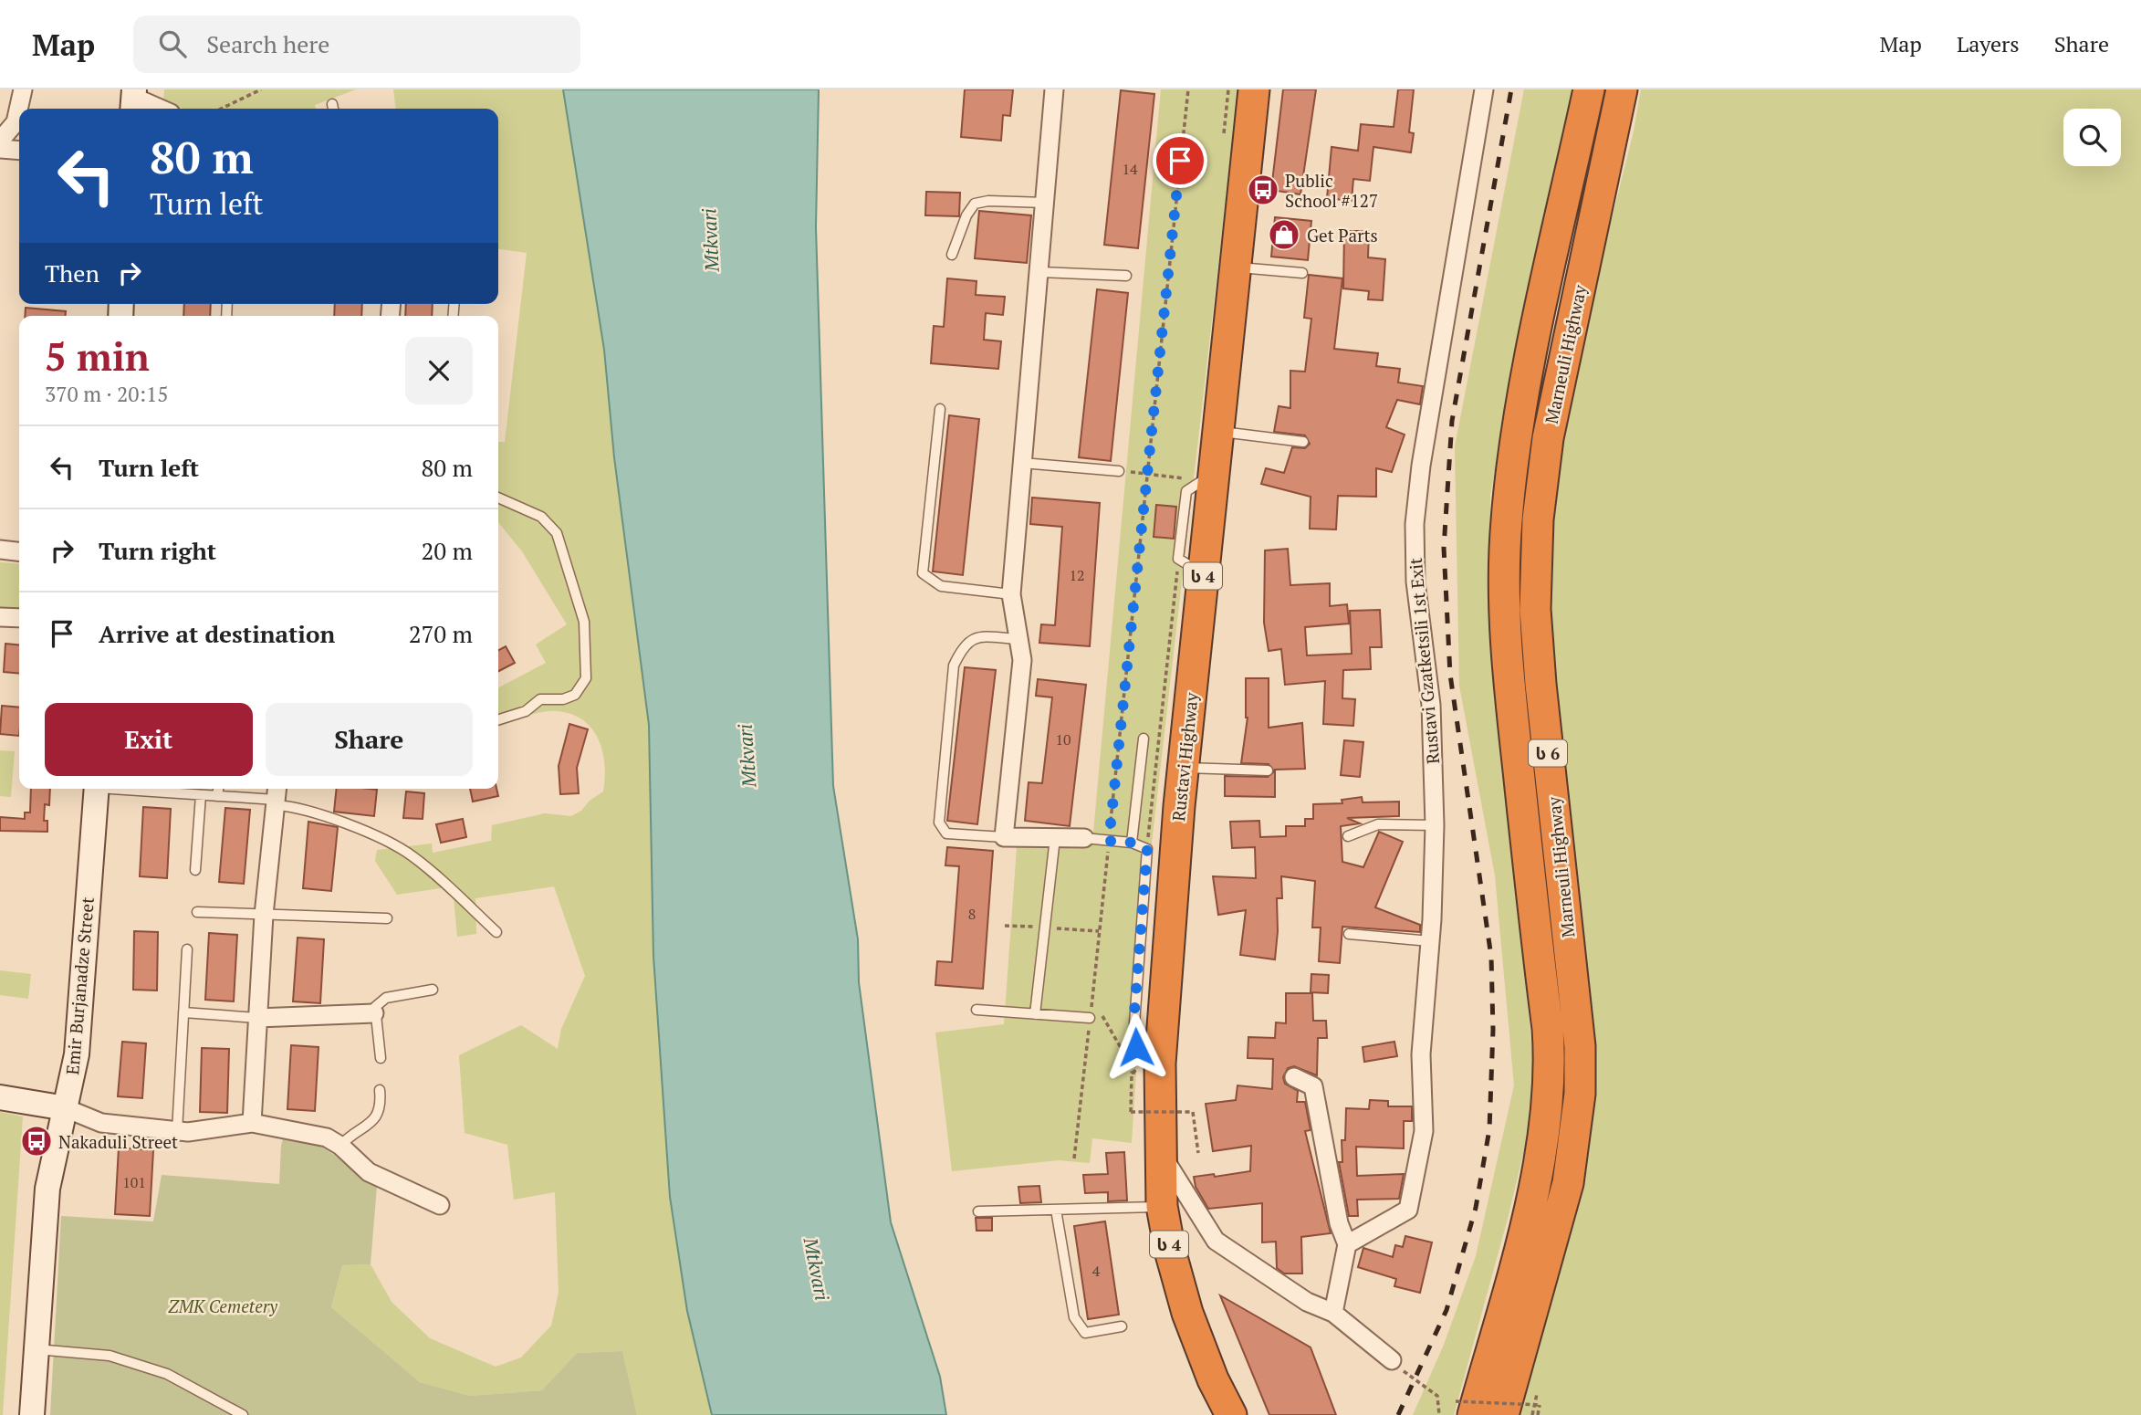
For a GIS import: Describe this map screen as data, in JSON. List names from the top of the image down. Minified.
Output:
{"streets":{"highway":["Marneuli Highway","ს 4","ს 6","Rustavi Highway"],"street":["Rustavi Gzatketsili 1st Exit","Emir Burjanadze Street"]},"water":["Mtkvari"],"parks":["ZMK Cemetery"],"places":{"bus stop":["Public School #127","Nakaduli Street"],"shop":["Get Parts"]},"house_numbers":["14","12","10","8","101","4"],"page":{"header":"Map","search":"Search here","nav":["Map","Layers","Share"],"turn":["80 m","Turn left"],"then":"Then","heading":["5 min","370 m · 20:15"],"list":[{"name":"Turn left","value":"80 m"},{"name":"Turn right","value":"20 m"},{"name":"Arrive at destination","value":"270 m"}],"buttons":["Exit","Share"]}}
